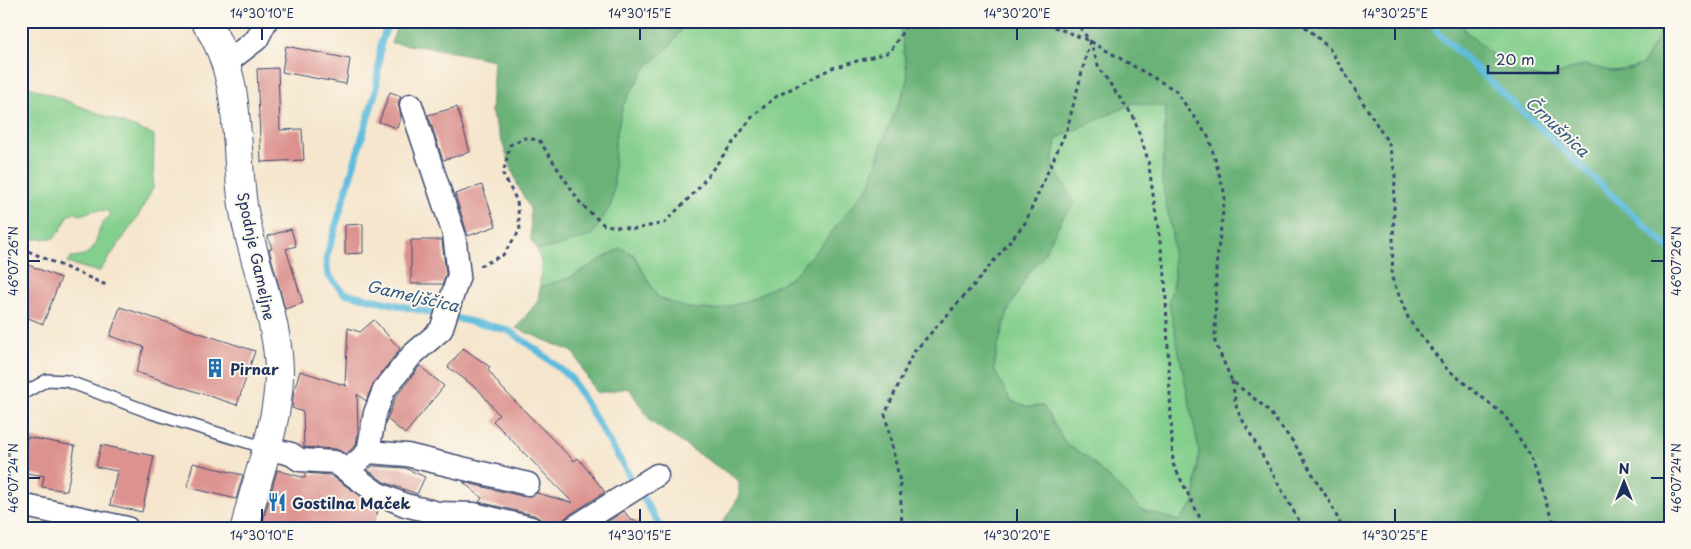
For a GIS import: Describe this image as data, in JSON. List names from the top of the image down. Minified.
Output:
{"streets":{"street":["Spodnje Gameljne"]},"water":["Črnušnica","Gameljščica"],"places":{"building":["Pirnar"],"restaurant":["Gostilna Maček"]},"scale_bar":"20 m","north":"top","coordinates":["14°30'10\"E","14°30'15\"E","14°30'20\"E","14°30'25\"E","46°07'26\"N","46°07'24\"N"]}
